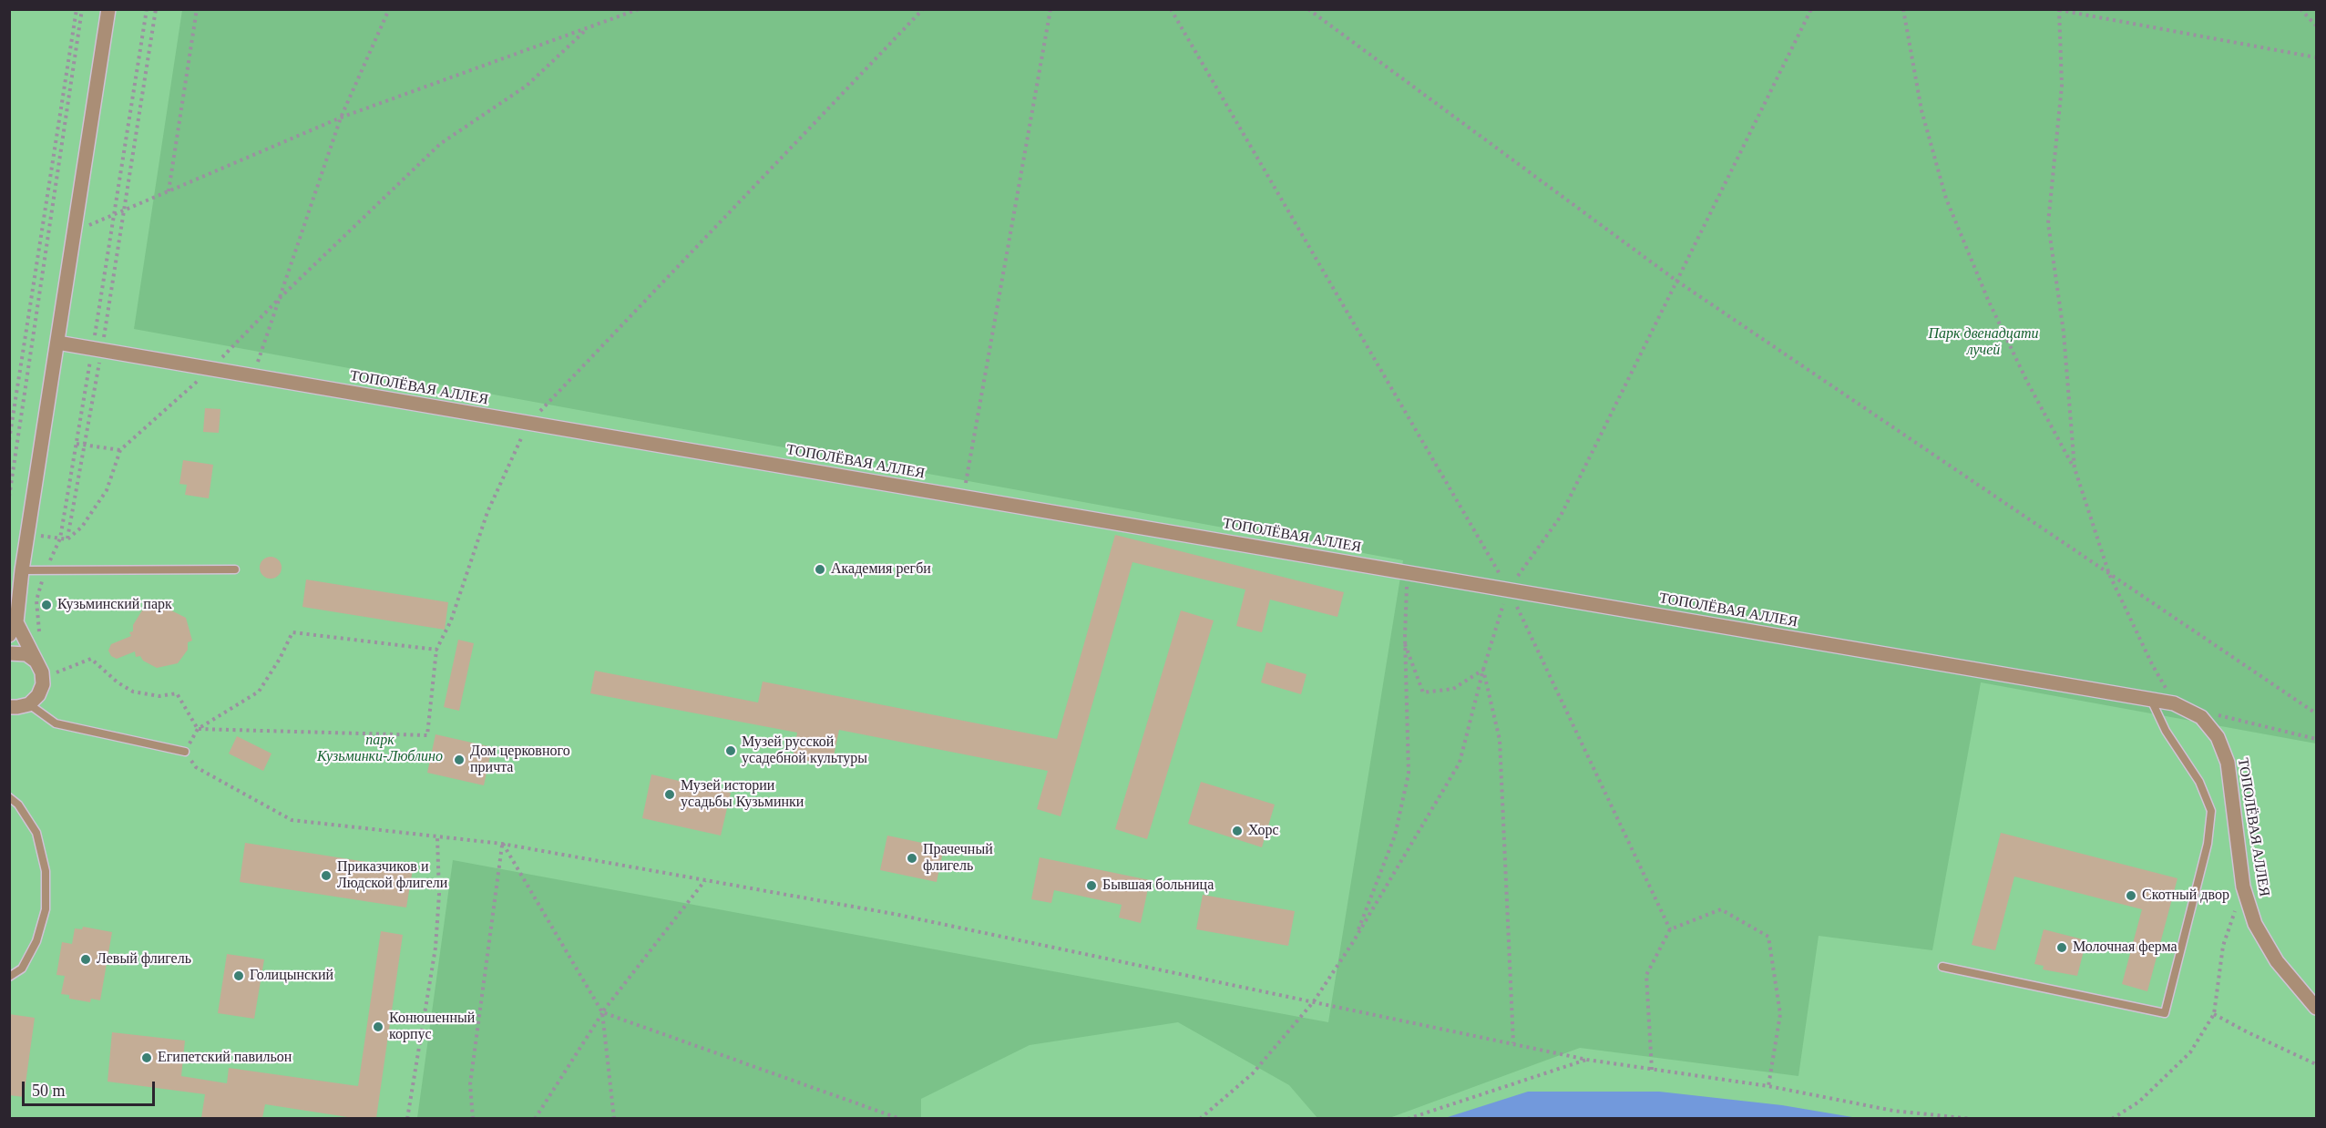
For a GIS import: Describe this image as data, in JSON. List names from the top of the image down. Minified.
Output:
{"streets":{"street":["ТОПОЛЁВАЯ АЛЛЕЯ"]},"parks":["Парк двенадцати лучей","парк Кузьминки-Люблино"],"places":["Академия регби","Кузьминский парк","Музей русской усадебной культуры","Дом церковного причта","Музей истории усадьбы Кузьминки","Хорс","Прачечный флигель","Приказчиков и Людской флигели","Бывшая больница","Скотный двор","Молочная ферма","Левый флигель","Голицынский","Конюшенный корпус","Египетский павильон"],"scale_bar":"50 m"}
